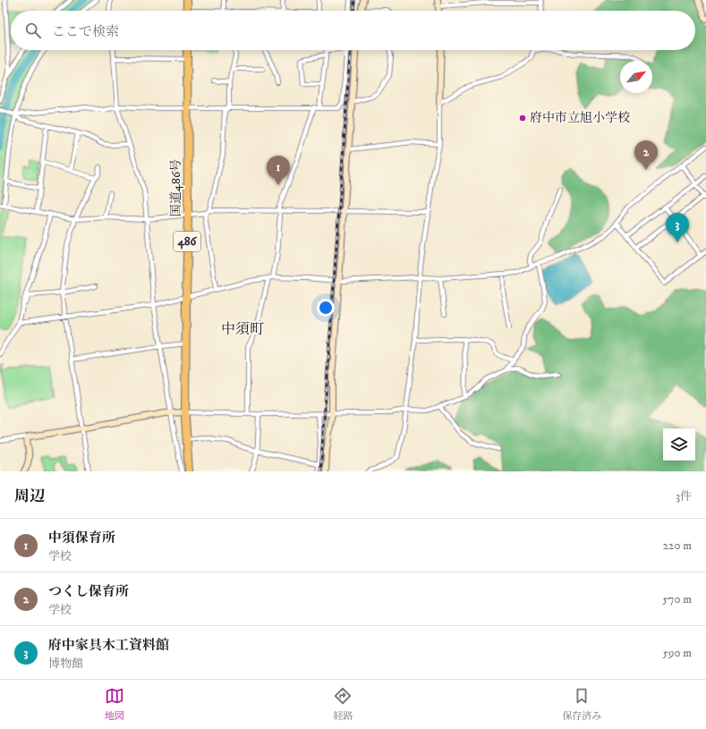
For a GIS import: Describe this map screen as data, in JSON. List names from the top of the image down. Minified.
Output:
{"streets":{"highway":["国道486号","486"]},"districts":["中須町"],"places":["府中市立旭小学校"],"north":"top right","page":{"search":"ここで検索","pins":["2","1","3"],"heading":["周辺","3件"],"list":[{"mark":"1","name":"中須保育所","note":"学校","value":"220 m"},{"mark":"2","name":"つくし保育所","note":"学校","value":"570 m"},{"mark":"3","name":"府中家具木工資料館","note":"博物館","value":"590 m"}],"nav":["地図","経路","保存済み"]}}
